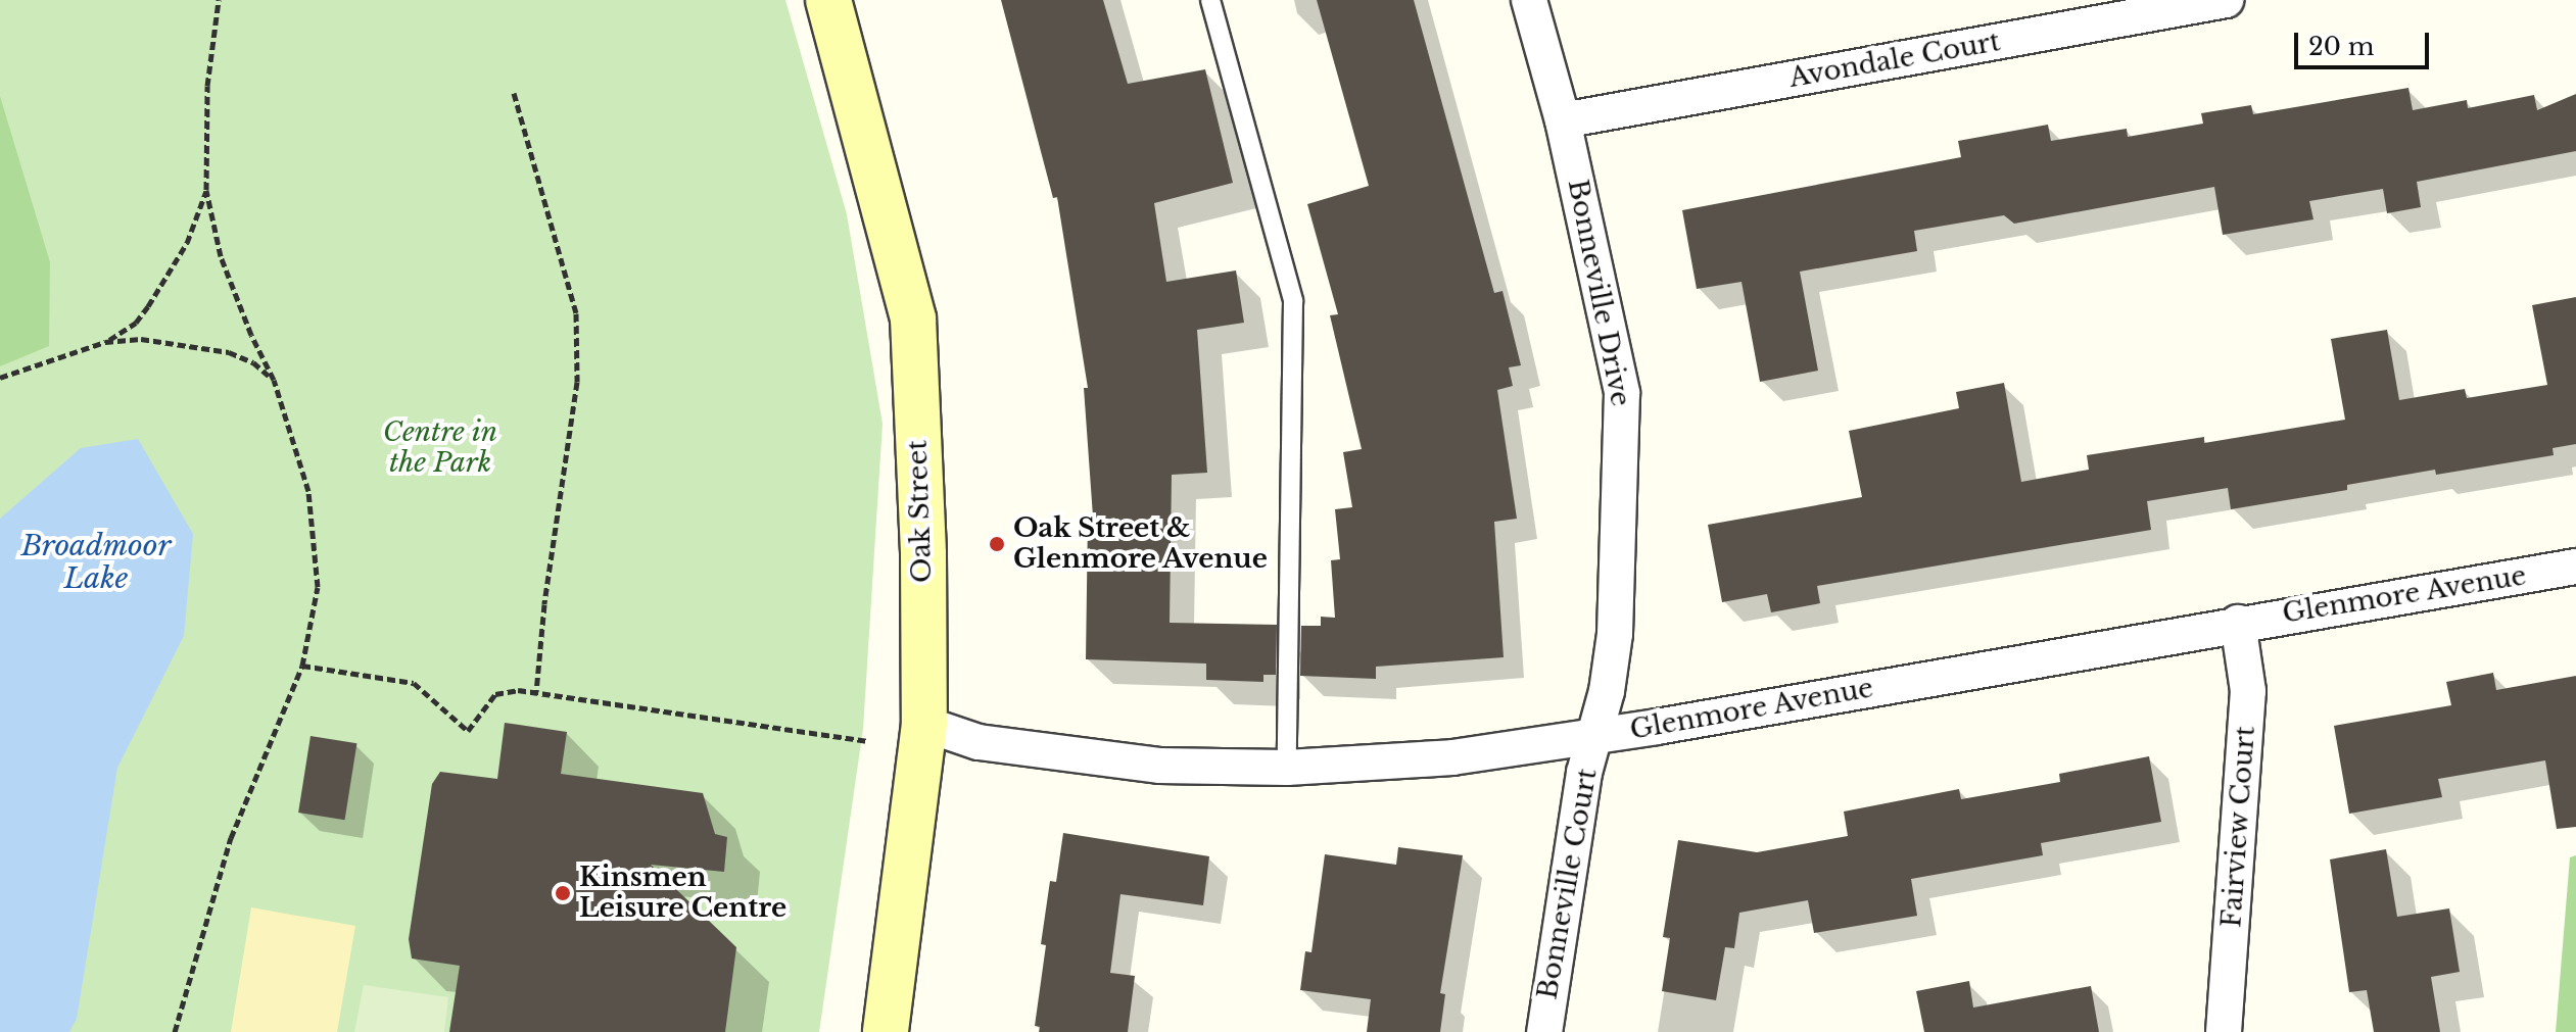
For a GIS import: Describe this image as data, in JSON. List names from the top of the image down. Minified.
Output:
{"streets":{"street":["Avondale Court","Bonneville Drive","Oak Street","Glenmore Avenue","Fairview Court","Bonneville Court"]},"crossings":[["Avondale Court","Bonneville Drive"],["Bonneville Drive","Glenmore Avenue"],["Bonneville Drive","Bonneville Court"],["Oak Street","Glenmore Avenue"],["Glenmore Avenue","Fairview Court"],["Glenmore Avenue","Bonneville Court"]],"water":["Broadmoor Lake"],"parks":["Centre in the Park"],"places":["Oak Street & Glenmore Avenue","Kinsmen Leisure Centre"],"scale_bar":"20 m"}
